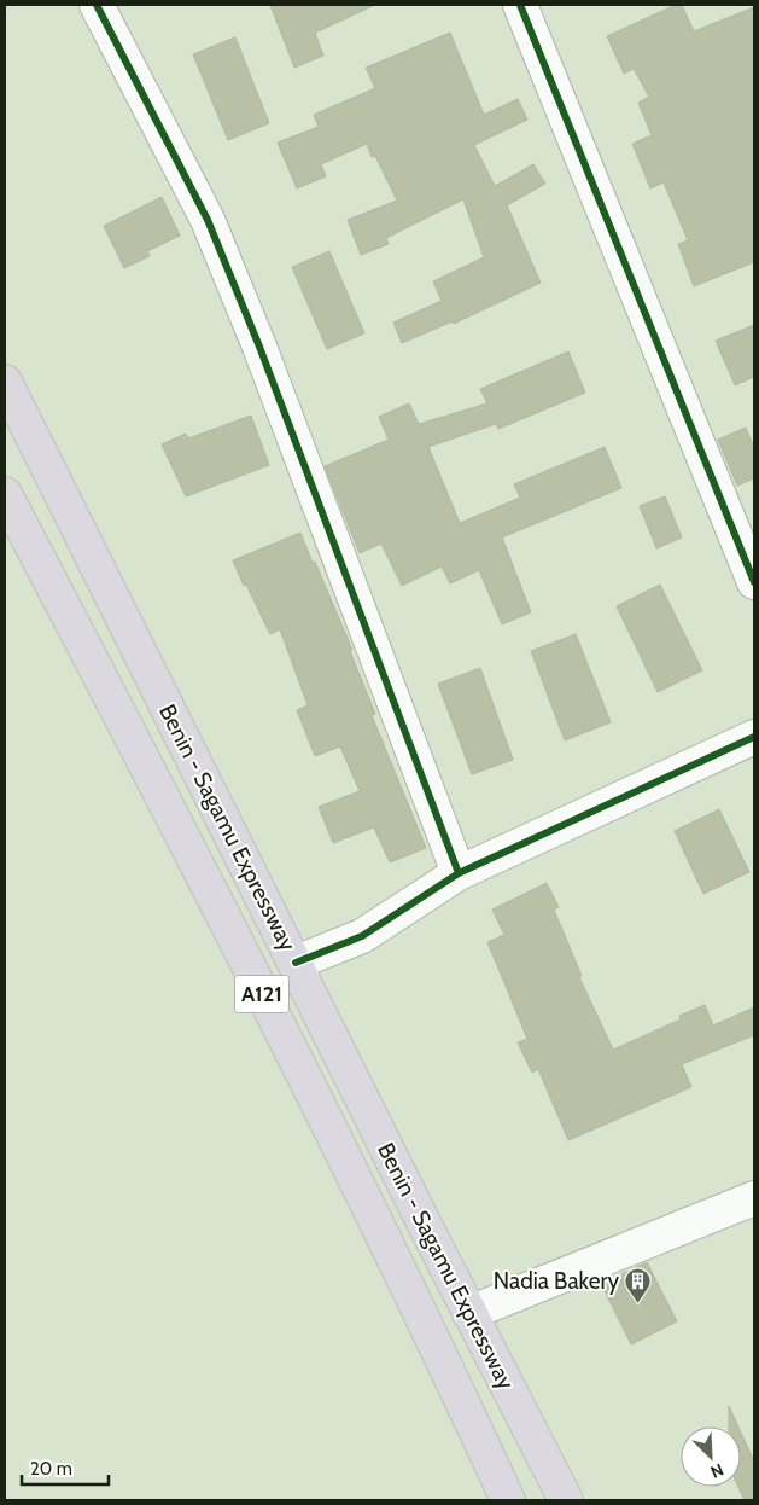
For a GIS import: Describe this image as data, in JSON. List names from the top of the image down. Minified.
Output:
{"streets":{"highway":["Benin - Sagamu Expressway","A121"]},"places":{"building":["Nadia Bakery"]},"scale_bar":"20 m","north":"bottom right"}
